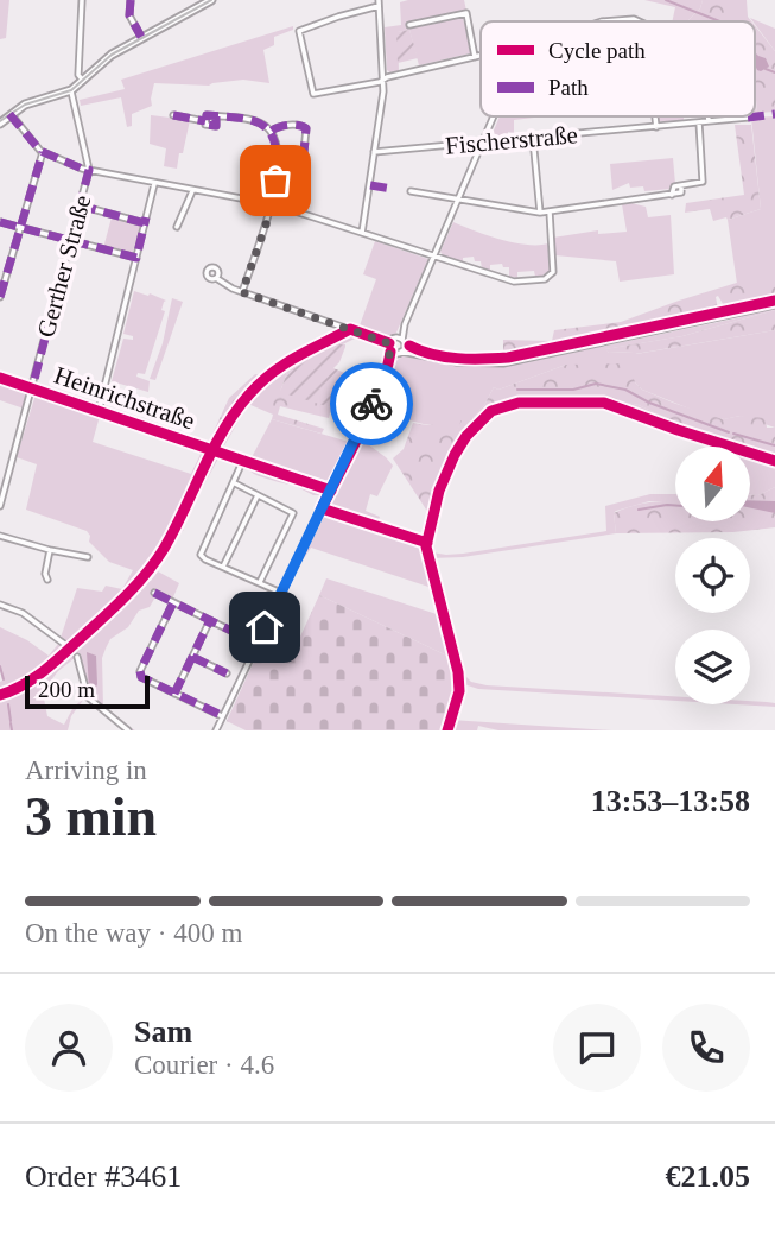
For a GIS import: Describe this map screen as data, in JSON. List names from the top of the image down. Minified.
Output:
{"streets":{"street":["Fischerstraße","Gerther Straße","Heinrichstraße"]},"crossings":[["Gerther Straße","Heinrichstraße"]],"legend":["Cycle path","Path"],"scale_bar":"200 m","north":"top","page":{"scale":"200 m","heading":["3 min","Arriving in","13:53–13:58"],"panel":["Sam","Courier · 4.6","Order #3461","€21.05"],"bar":"On the way · 400 m"}}
